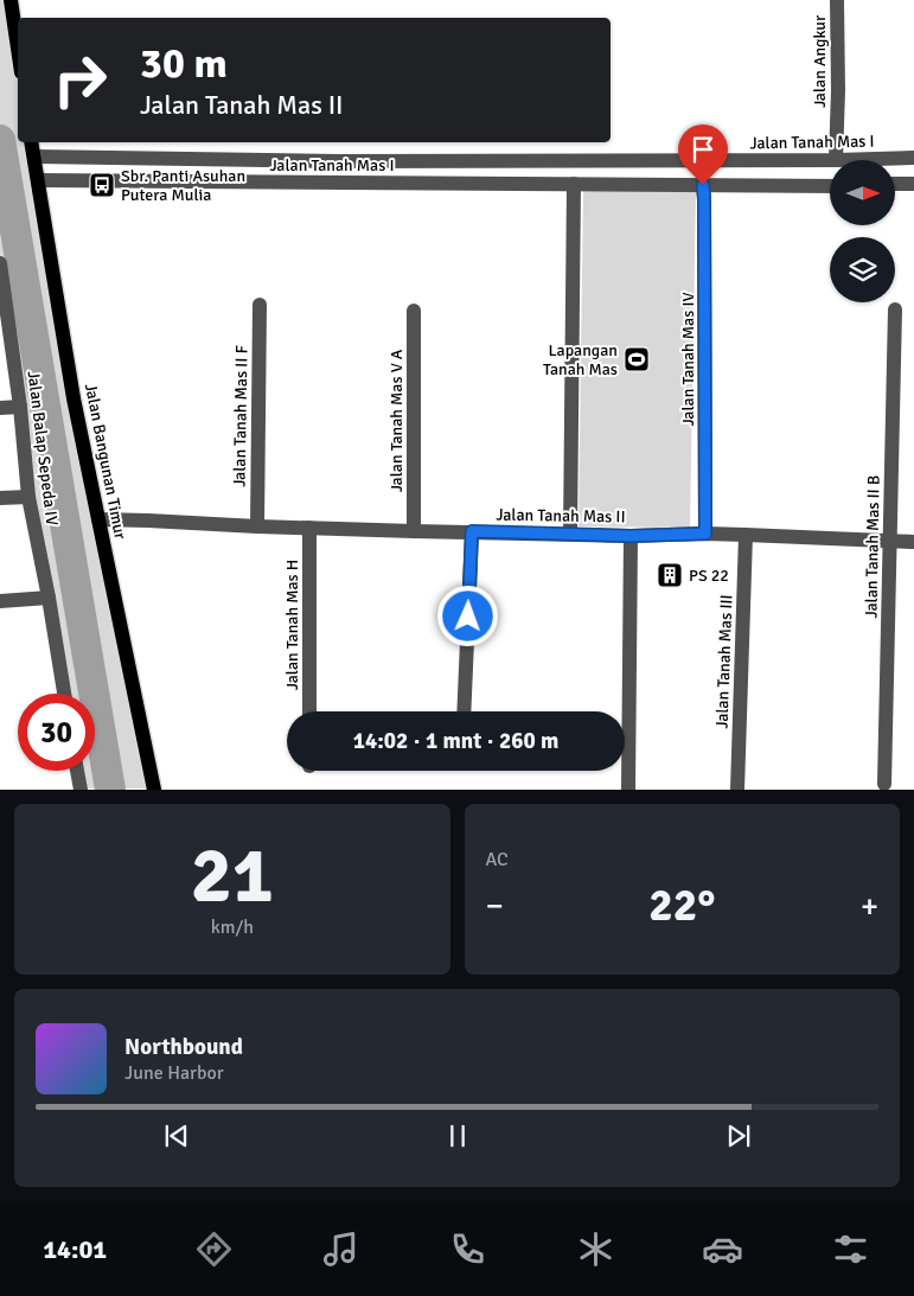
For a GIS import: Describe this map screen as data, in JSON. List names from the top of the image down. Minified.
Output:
{"streets":{"main road":["Jalan Bangunan Timur"],"street":["Jalan Angkur","Jalan Tanah Mas I","Jalan Tanah Mas IV","Jalan Tanah Mas II F","Jalan Tanah Mas V A","Jalan Balap Sepeda IV","Jalan Tanah Mas II","Jalan Tanah Mas II B","Jalan Tanah Mas H","Jalan Tanah Mas III"]},"crossings":[["Jalan Angkur","Jalan Tanah Mas I"],["Jalan Tanah Mas I","Jalan Tanah Mas IV"],["Jalan Tanah Mas I","Jalan Bangunan Timur"],["Jalan Tanah Mas IV","Jalan Tanah Mas II"],["Jalan Tanah Mas II F","Jalan Tanah Mas II"],["Jalan Tanah Mas V A","Jalan Tanah Mas II"],["Jalan Bangunan Timur","Jalan Tanah Mas II"],["Jalan Tanah Mas II","Jalan Tanah Mas II B"],["Jalan Tanah Mas II","Jalan Tanah Mas H"],["Jalan Tanah Mas II","Jalan Tanah Mas III"]],"places":{"bus stop":["Sbr. Panti Asuhan Putera Mulia"],"sports":["Lapangan Tanah Mas"],"building":["PS 22"]},"north":"right","page":{"turn":["30 m","Jalan Tanah Mas II"],"limit":"30","trip":"14:02 · 1 mnt · 260 m","tile":[["21","km/h"],"AC"],"heat":["−","22°","+"],"song":["Northbound","June Harbor"],"tabs":"14:01"}}
